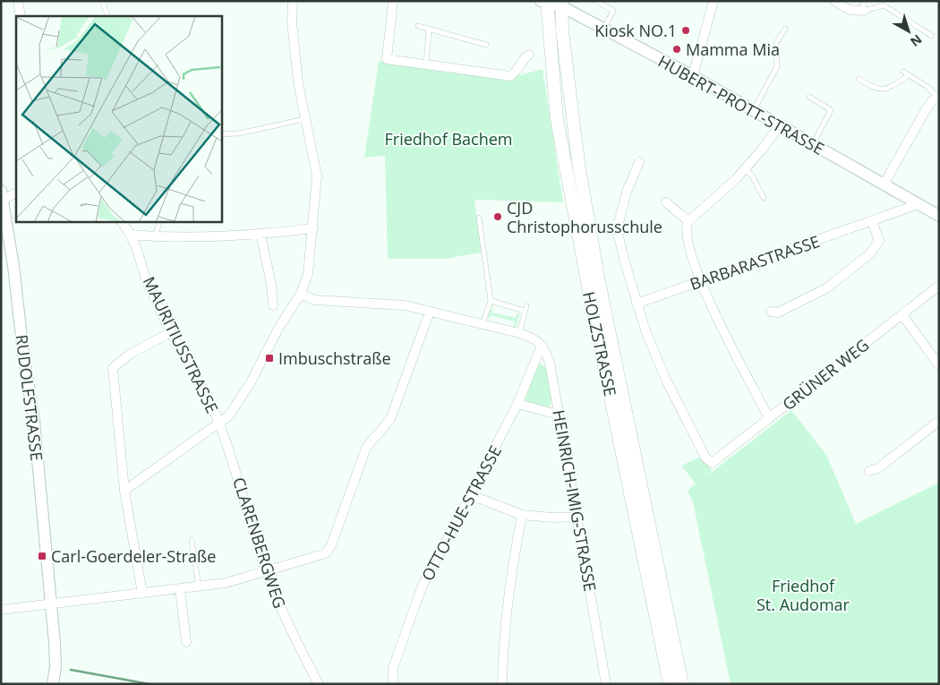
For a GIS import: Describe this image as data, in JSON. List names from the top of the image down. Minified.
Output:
{"streets":{"main road":["HOLZSTRASSE"],"street":["HUBERT-PROTT-STRASSE","BARBARASTRASSE","MAURITIUSSTRASSE","GRÜNER WEG","RUDOLFSTRASSE","HEINRICH-IMIG-STRASSE","OTTO-HUE-STRASSE","CLARENBERGWEG"]},"crossings":[["HUBERT-PROTT-STRASSE","BARBARASTRASSE"],["HUBERT-PROTT-STRASSE","HOLZSTRASSE"],["BARBARASTRASSE","GRÜNER WEG"],["MAURITIUSSTRASSE","CLARENBERGWEG"],["HEINRICH-IMIG-STRASSE","OTTO-HUE-STRASSE"]],"parks":["Friedhof Bachem","Friedhof St. Audomar"],"places":{"other":["Kiosk NO.1","Mamma Mia","CJD Christophorusschule"],"transit":["Imbuschstraße","Carl-Goerdeler-Straße"]},"north":"bottom right"}
